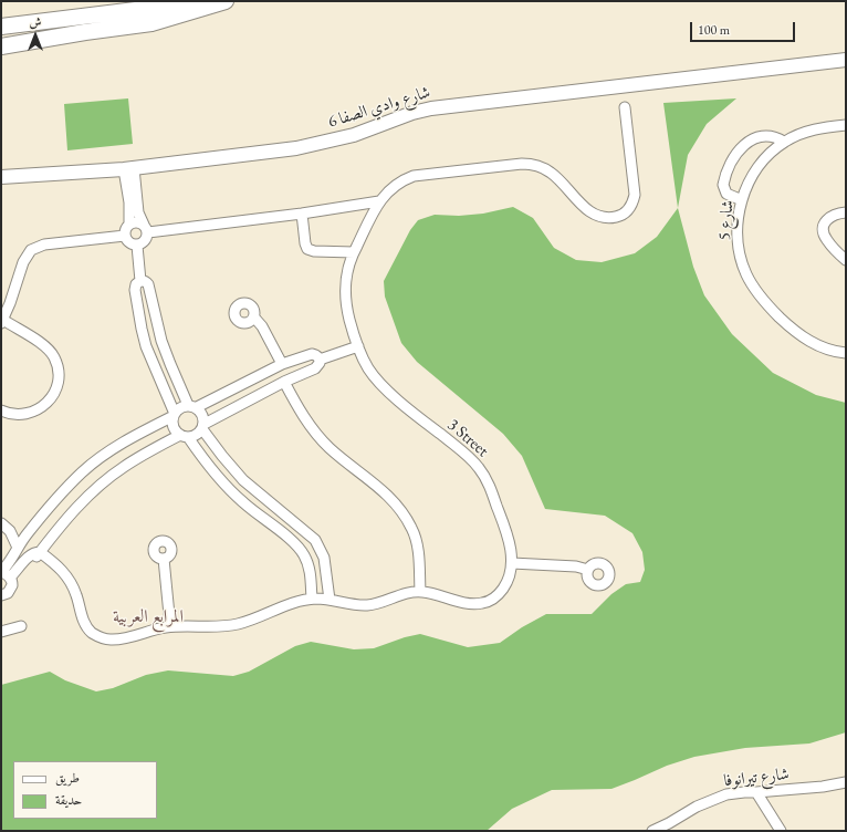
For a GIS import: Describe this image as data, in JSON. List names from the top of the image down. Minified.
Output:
{"streets":{"main road":["شارع وادي الصفا 6"],"street":["شارع 5","3 Street","شارع تيرانوفا"]},"districts":["المرابع العربية"],"legend":["طريق","حديقة"],"scale_bar":"100 m","north":"top"}
